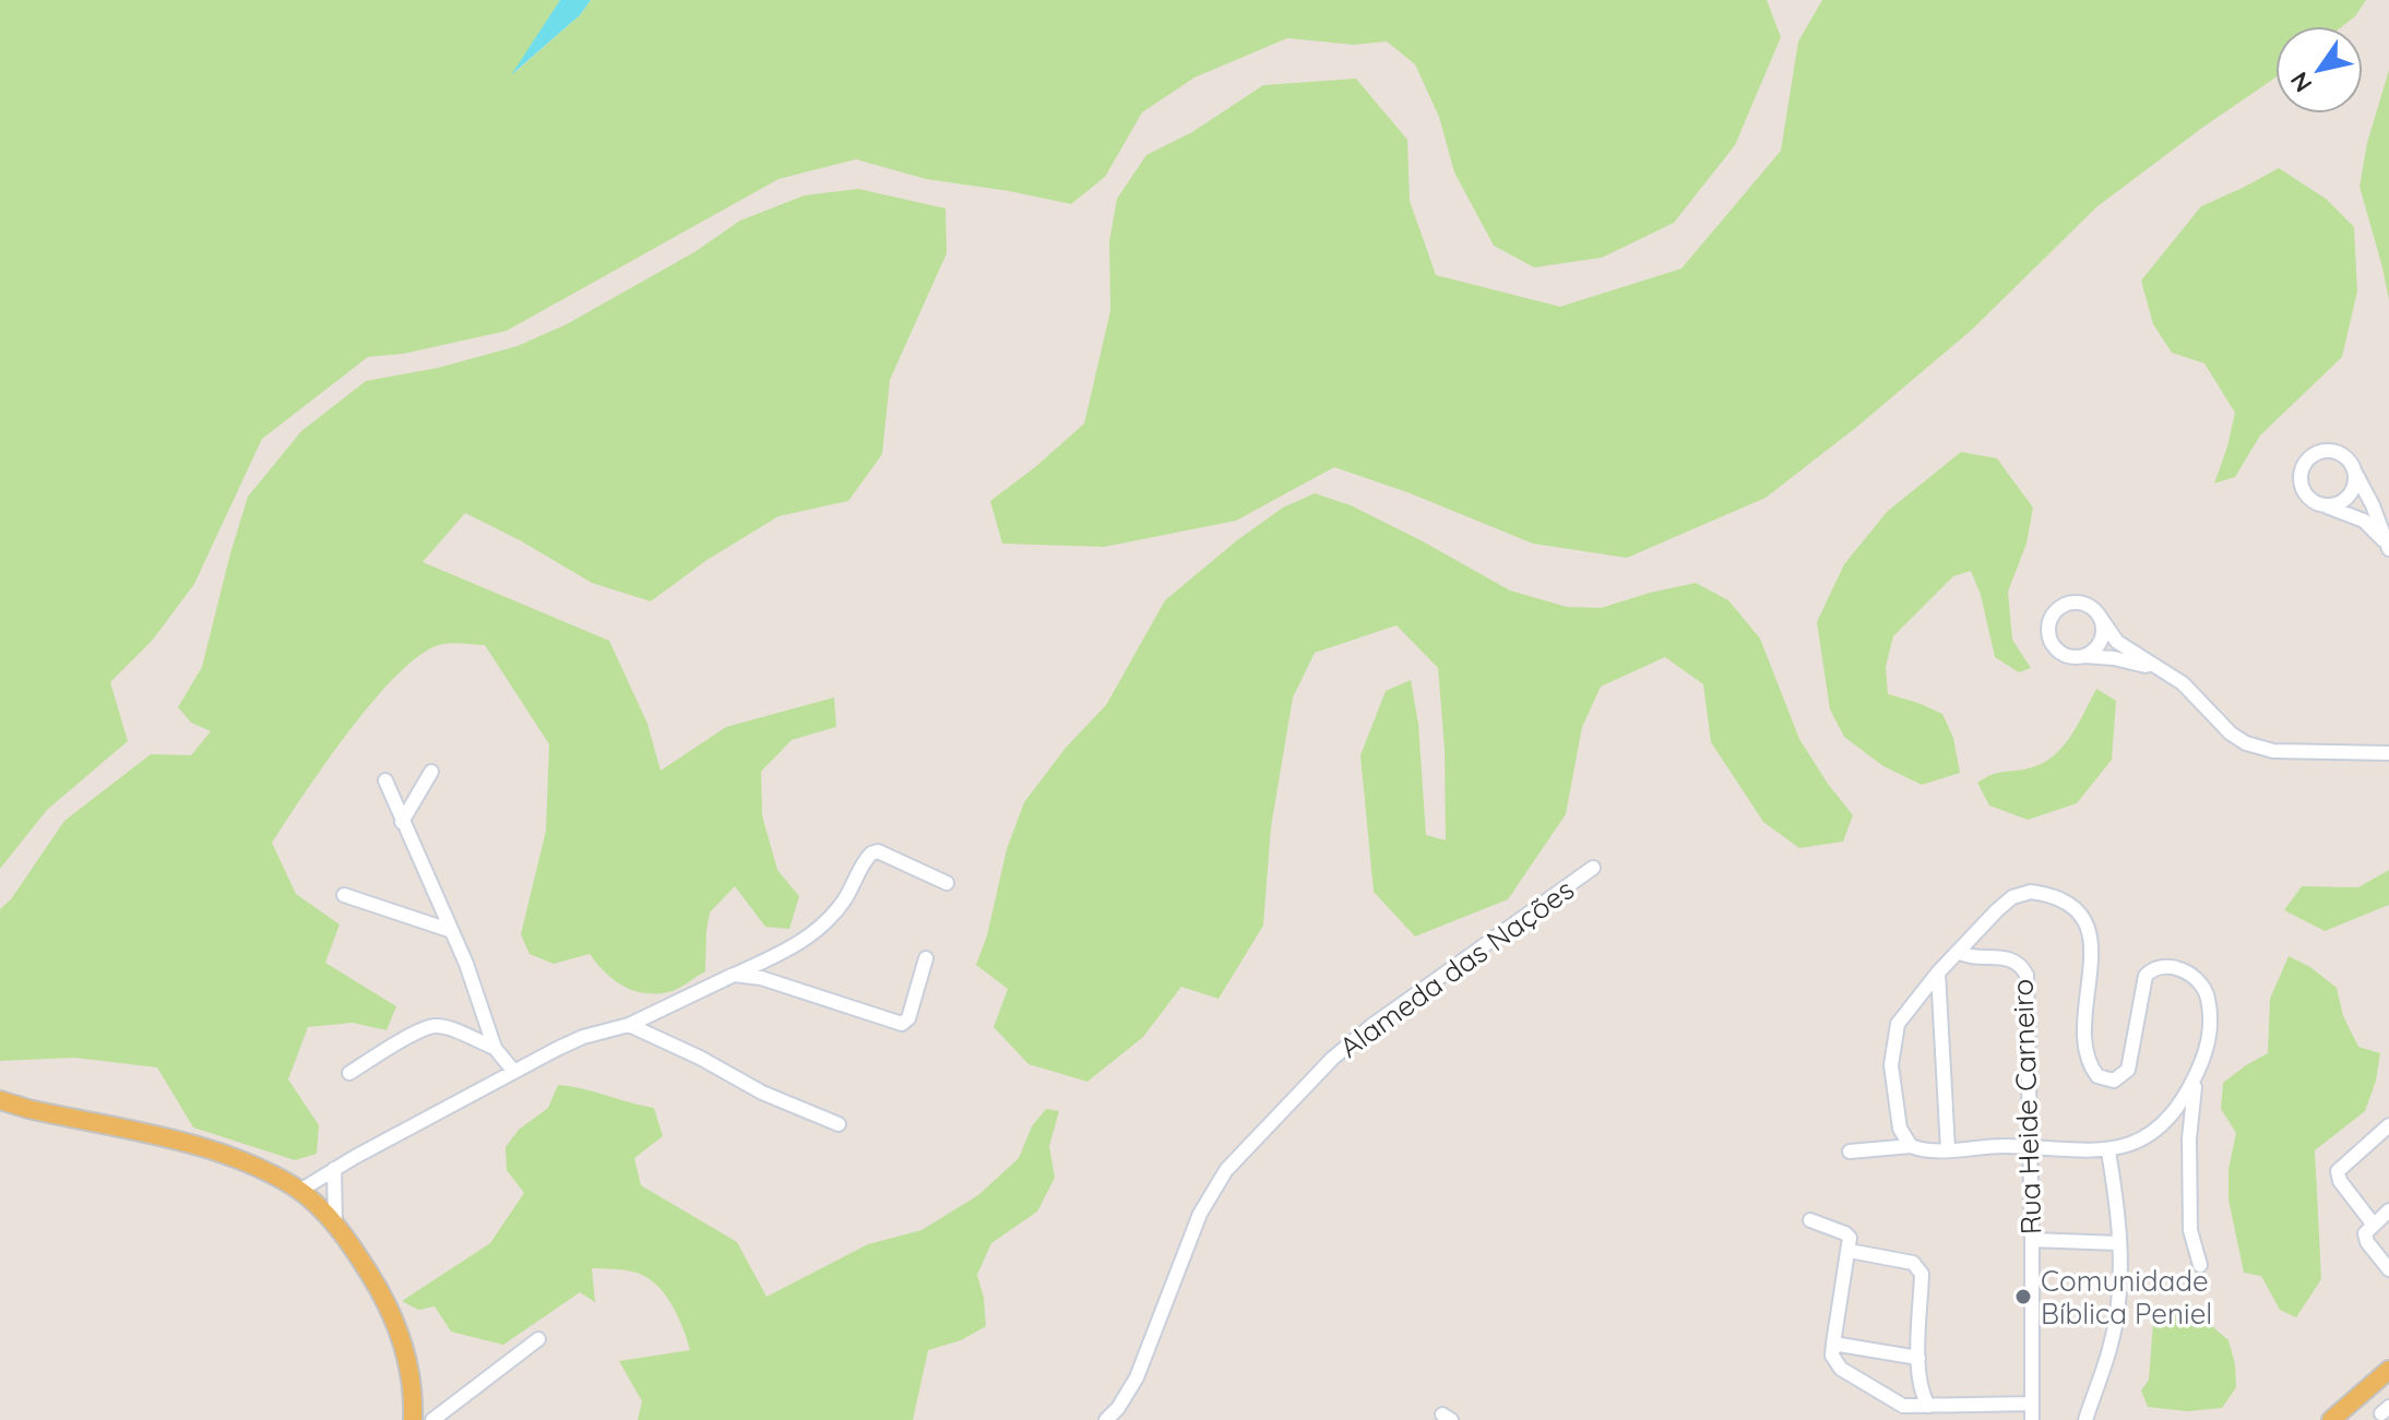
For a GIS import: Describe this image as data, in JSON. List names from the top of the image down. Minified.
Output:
{"streets":{"street":["Alameda das Nações","Rua Heide Carneiro"]},"places":["Comunidade Bíblica Peniel"],"north":"bottom left"}
